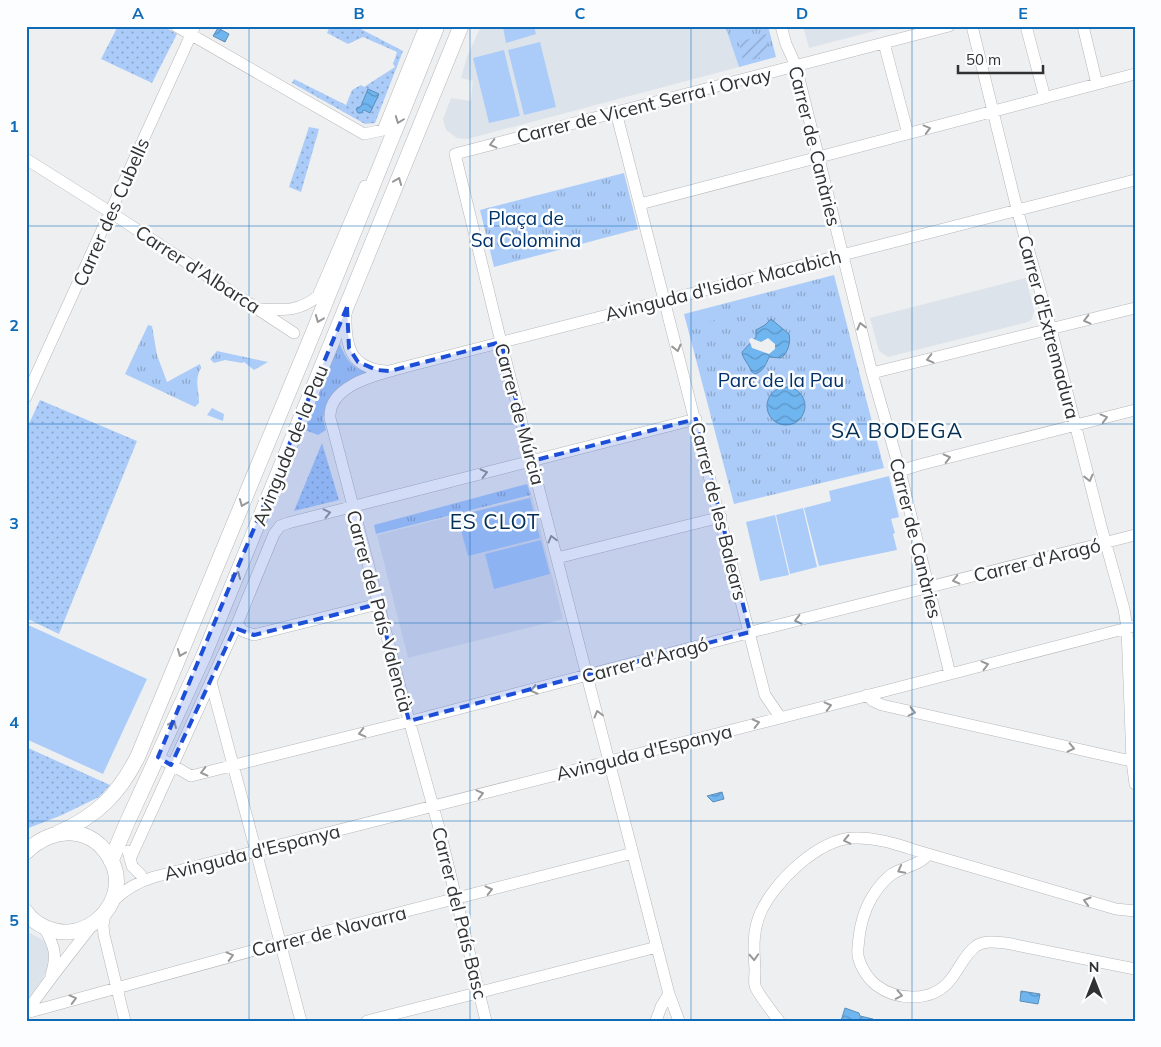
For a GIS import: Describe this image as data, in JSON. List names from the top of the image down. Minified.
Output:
{"streets":{"main road":["Avinguda de la Pau"],"street":["Carrer de Vicent Serra i Orvay","Carrer de Canàries","Carrer des Cubells","Carrer d'Albarca","Avinguda d'Isidor Macabich","Carrer d'Extremadura","Carrer de Múrcia","Carrer de les Balears","Carrer d'Aragó","Carrer del País Valencià","Avinguda d'Espanya","Carrer del País Basc","Carrer de Navarra"]},"crossings":[["Carrer de Vicent Serra i Orvay","Carrer de Canàries"],["Carrer de Vicent Serra i Orvay","Carrer de Múrcia"],["Carrer de Vicent Serra i Orvay","Carrer de les Balears"],["Carrer de Canàries","Avinguda d'Isidor Macabich"],["Carrer de Canàries","Carrer d'Aragó"],["Carrer de Canàries","Avinguda d'Espanya"],["Carrer des Cubells","Carrer d'Albarca"],["Avinguda d'Isidor Macabich","Carrer d'Extremadura"],["Avinguda d'Isidor Macabich","Carrer de Múrcia"],["Avinguda d'Isidor Macabich","Carrer de les Balears"],["Avinguda d'Isidor Macabich","Carrer del País Valencià"],["Carrer d'Extremadura","Carrer d'Aragó"],["Carrer d'Extremadura","Avinguda d'Espanya"],["Carrer de Múrcia","Carrer d'Aragó"],["Carrer de Múrcia","Avinguda d'Espanya"],["Carrer de Múrcia","Carrer de Navarra"],["Avinguda de la Pau","Carrer d'Aragó"],["Avinguda de la Pau","Carrer del País Valencià"],["Avinguda de la Pau","Avinguda d'Espanya"],["Carrer de les Balears","Carrer d'Aragó"],["Carrer de les Balears","Avinguda d'Espanya"],["Carrer d'Aragó","Carrer del País Valencià"],["Carrer del País Valencià","Avinguda d'Espanya"],["Carrer del País Valencià","Carrer del País Basc"],["Avinguda d'Espanya","Carrer del País Basc"],["Carrer del País Basc","Carrer de Navarra"]],"one_way":["Carrer d'Aragó","Avinguda d'Espanya"],"districts":["SA BODEGA","ES CLOT"],"parks":["Plaça de Sa Colomina","Parc de la Pau"],"scale_bar":"50 m","north":"top","grid":{"columns":["A","B","C","D","E"],"rows":["1","2","3","4","5"]}}
